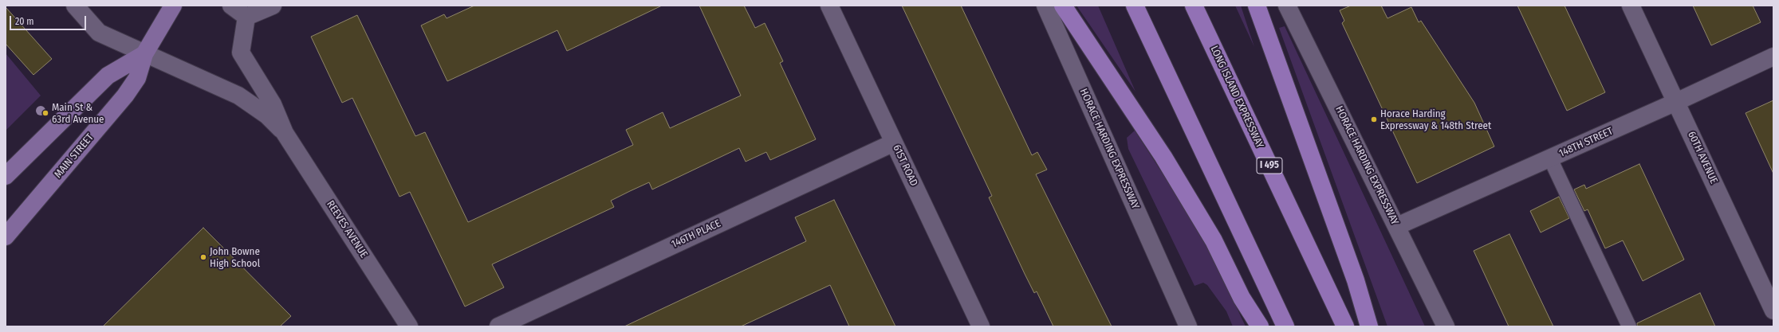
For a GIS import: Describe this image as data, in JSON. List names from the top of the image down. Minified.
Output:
{"streets":{"highway":["LONG ISLAND EXPRESSWAY","I 495"],"main road":["MAIN STREET"],"street":["148TH STREET","HORACE HARDING EXPRESSWAY","60TH AVENUE","61ST ROAD","REEVES AVENUE","146TH PLACE"]},"crossings":[["148TH STREET","HORACE HARDING EXPRESSWAY"],["148TH STREET","60TH AVENUE"],["MAIN STREET","REEVES AVENUE"],["61ST ROAD","146TH PLACE"]],"places":["Main St & 63rd Avenue","Horace Harding Expressway & 148th Street","John Bowne High School"],"scale_bar":"20 m"}
